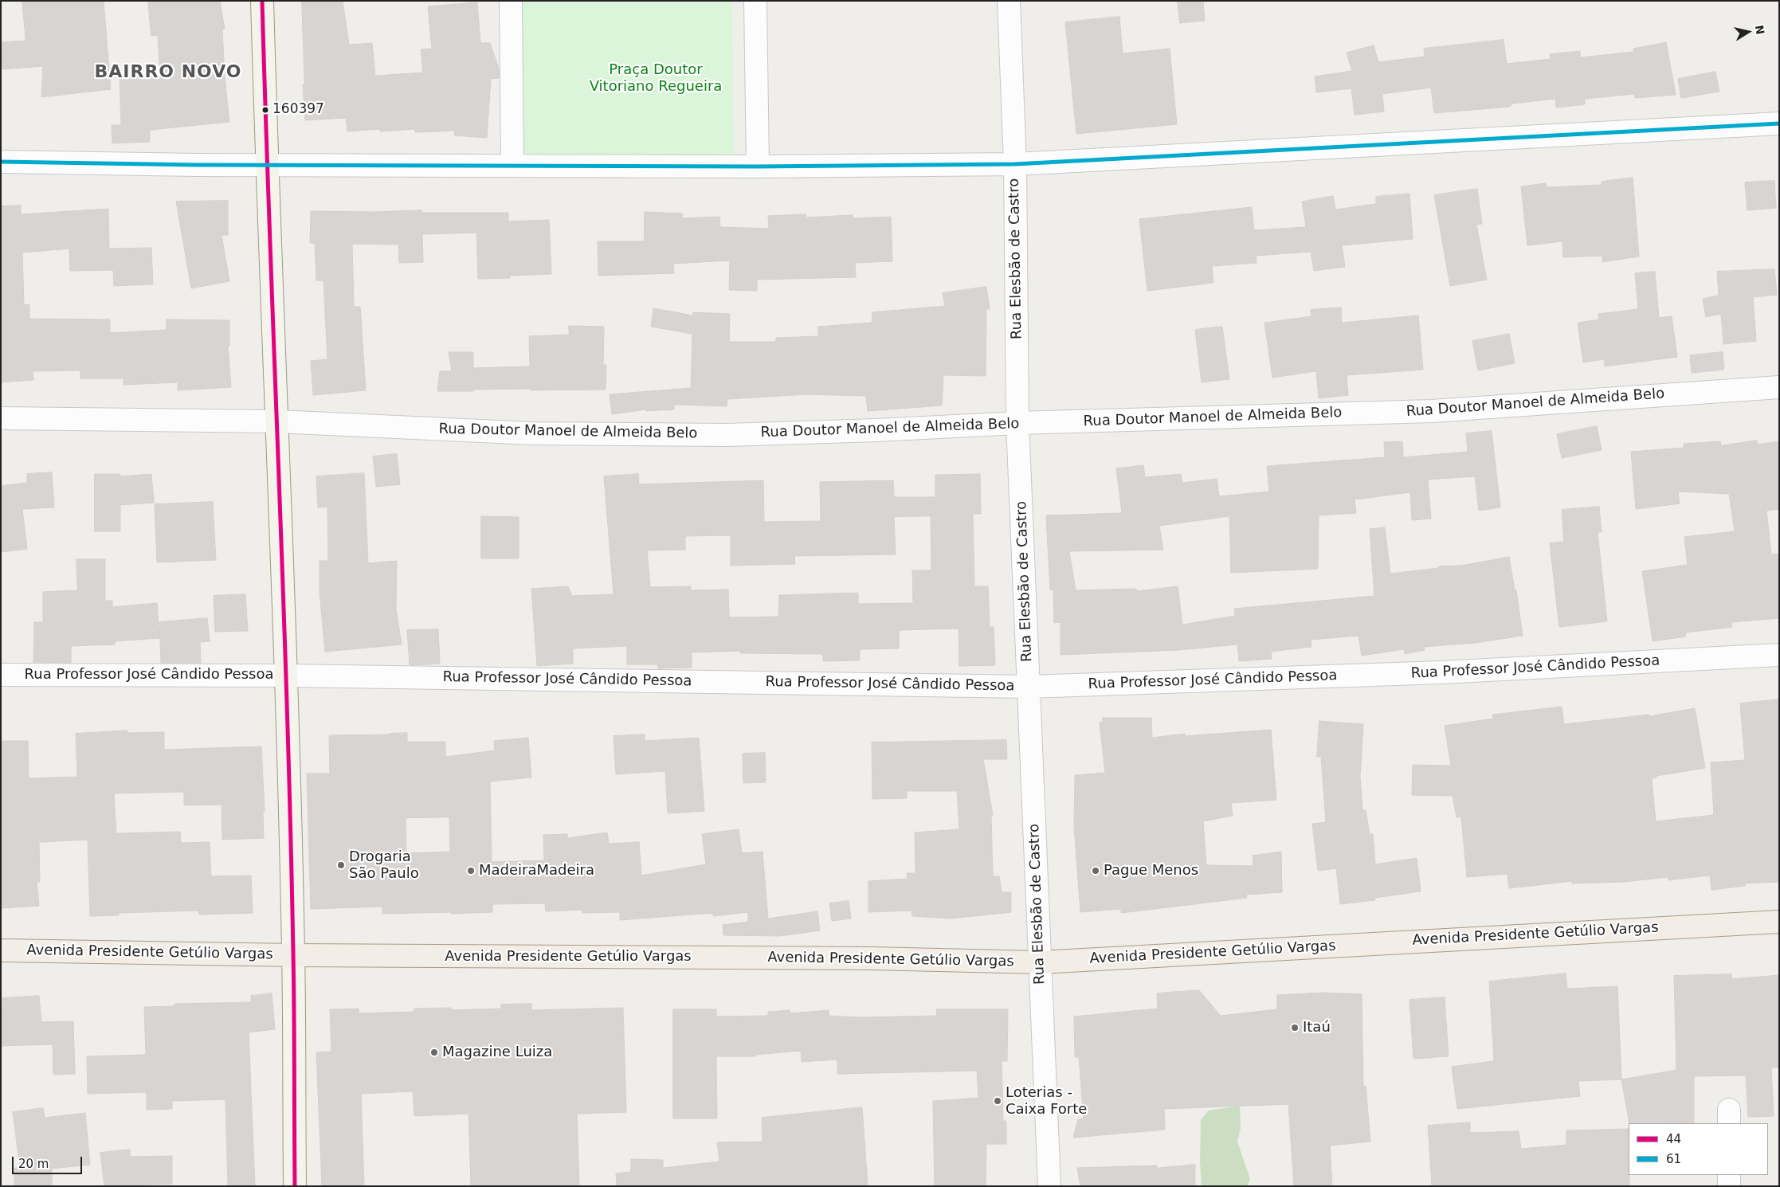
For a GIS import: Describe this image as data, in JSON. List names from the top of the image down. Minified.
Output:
{"streets":{"main road":["Avenida Presidente Getúlio Vargas"],"street":["Rua Elesbão de Castro","Rua Doutor Manoel de Almeida Belo","Rua Professor José Cândido Pessoa"]},"crossings":[["Rua Elesbão de Castro","Rua Doutor Manoel de Almeida Belo"],["Rua Elesbão de Castro","Rua Professor José Cândido Pessoa"],["Rua Elesbão de Castro","Avenida Presidente Getúlio Vargas"]],"districts":["BAIRRO NOVO"],"parks":["Praça Doutor Vitoriano Regueira"],"places":["160397","Drogaria São Paulo","MadeiraMadeira","Pague Menos","Itaú","Magazine Luiza","Loterias - Caixa Forte"],"lines":["transit line 44","transit line 61"],"legend":["44","61"],"scale_bar":"20 m","north":"right"}
